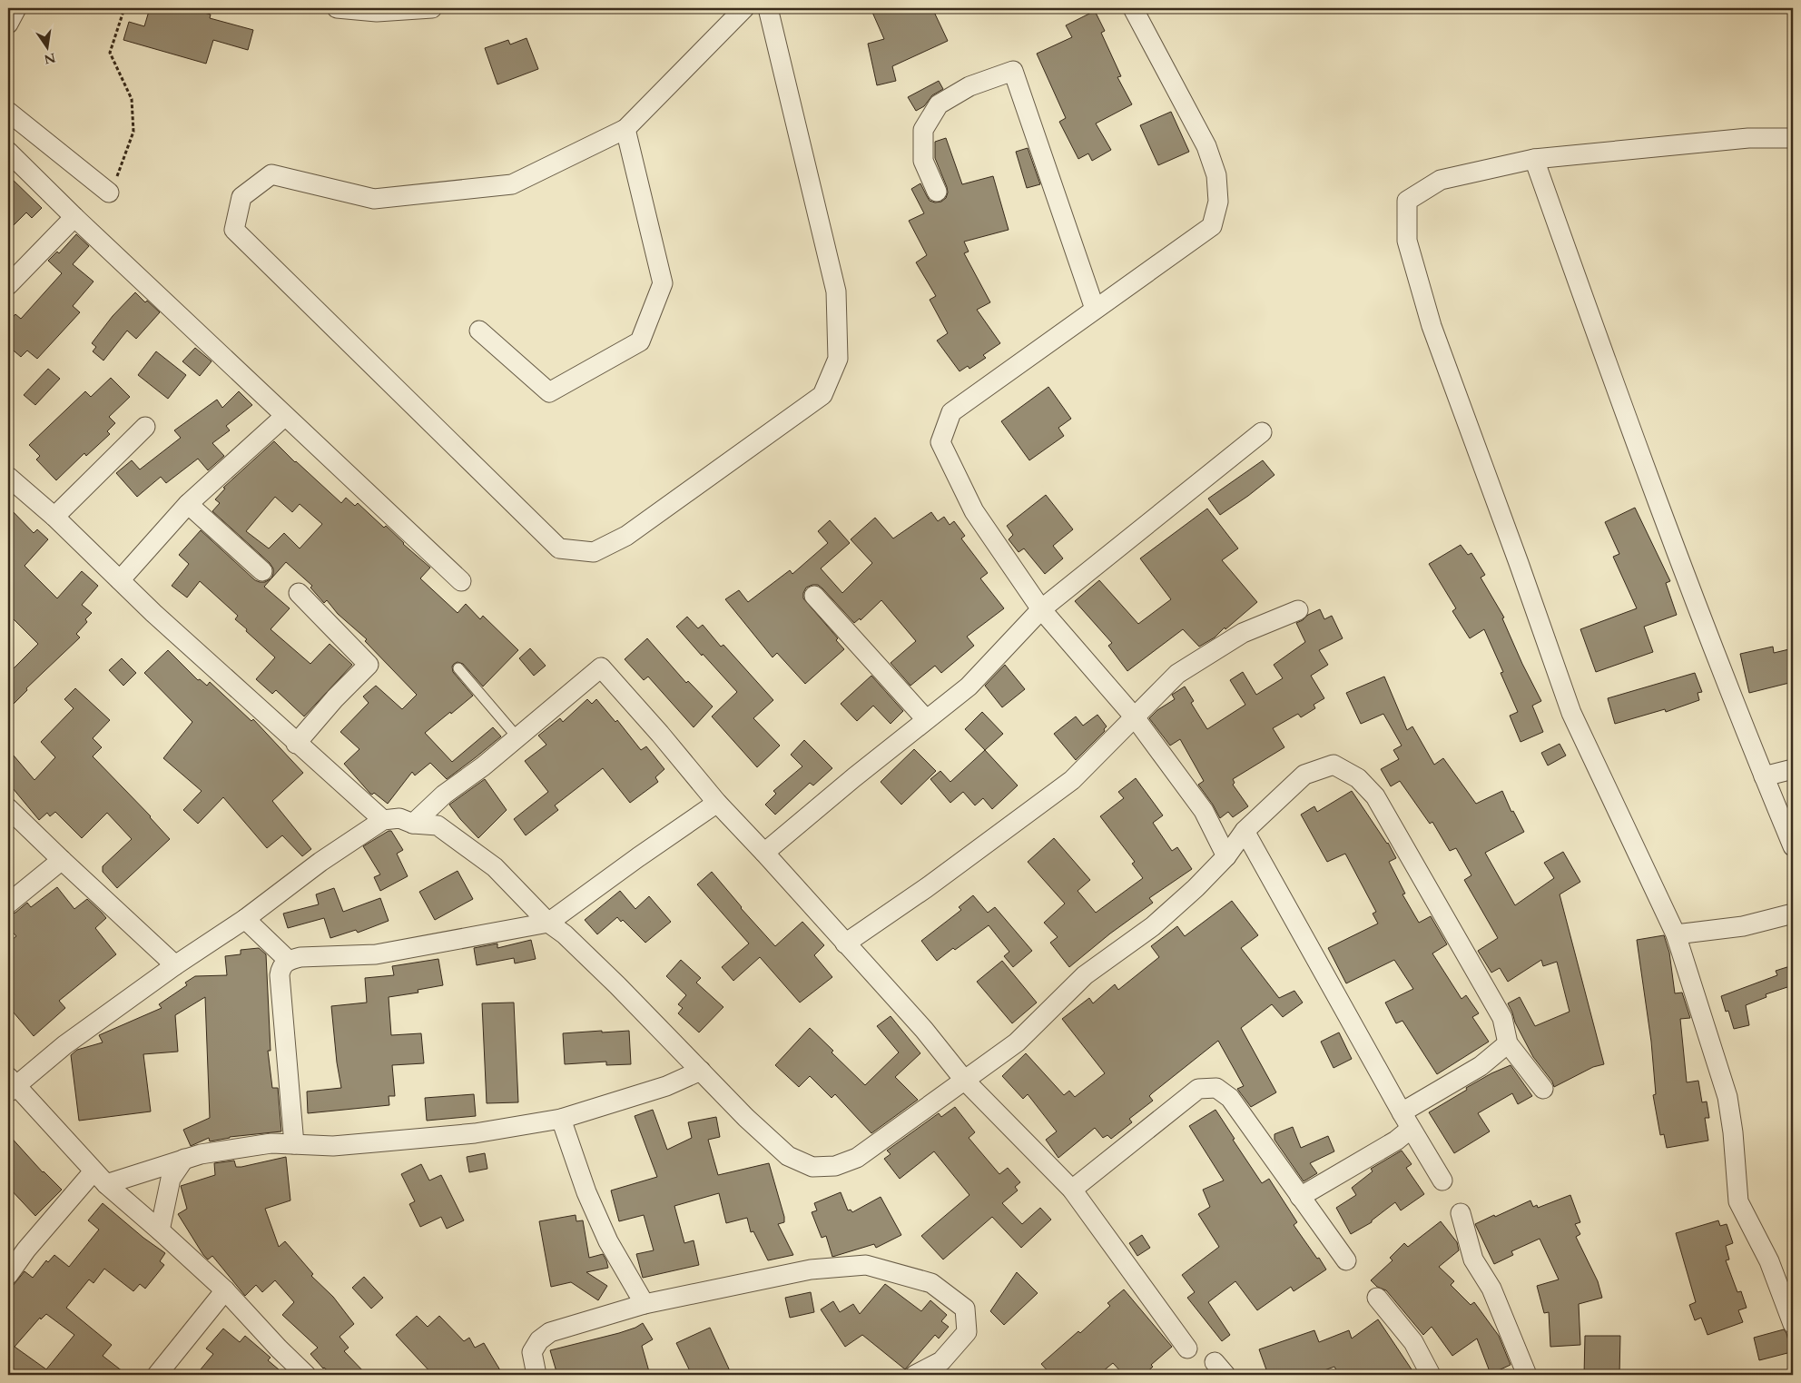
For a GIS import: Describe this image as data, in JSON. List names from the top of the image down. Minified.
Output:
{"north":"bottom"}
